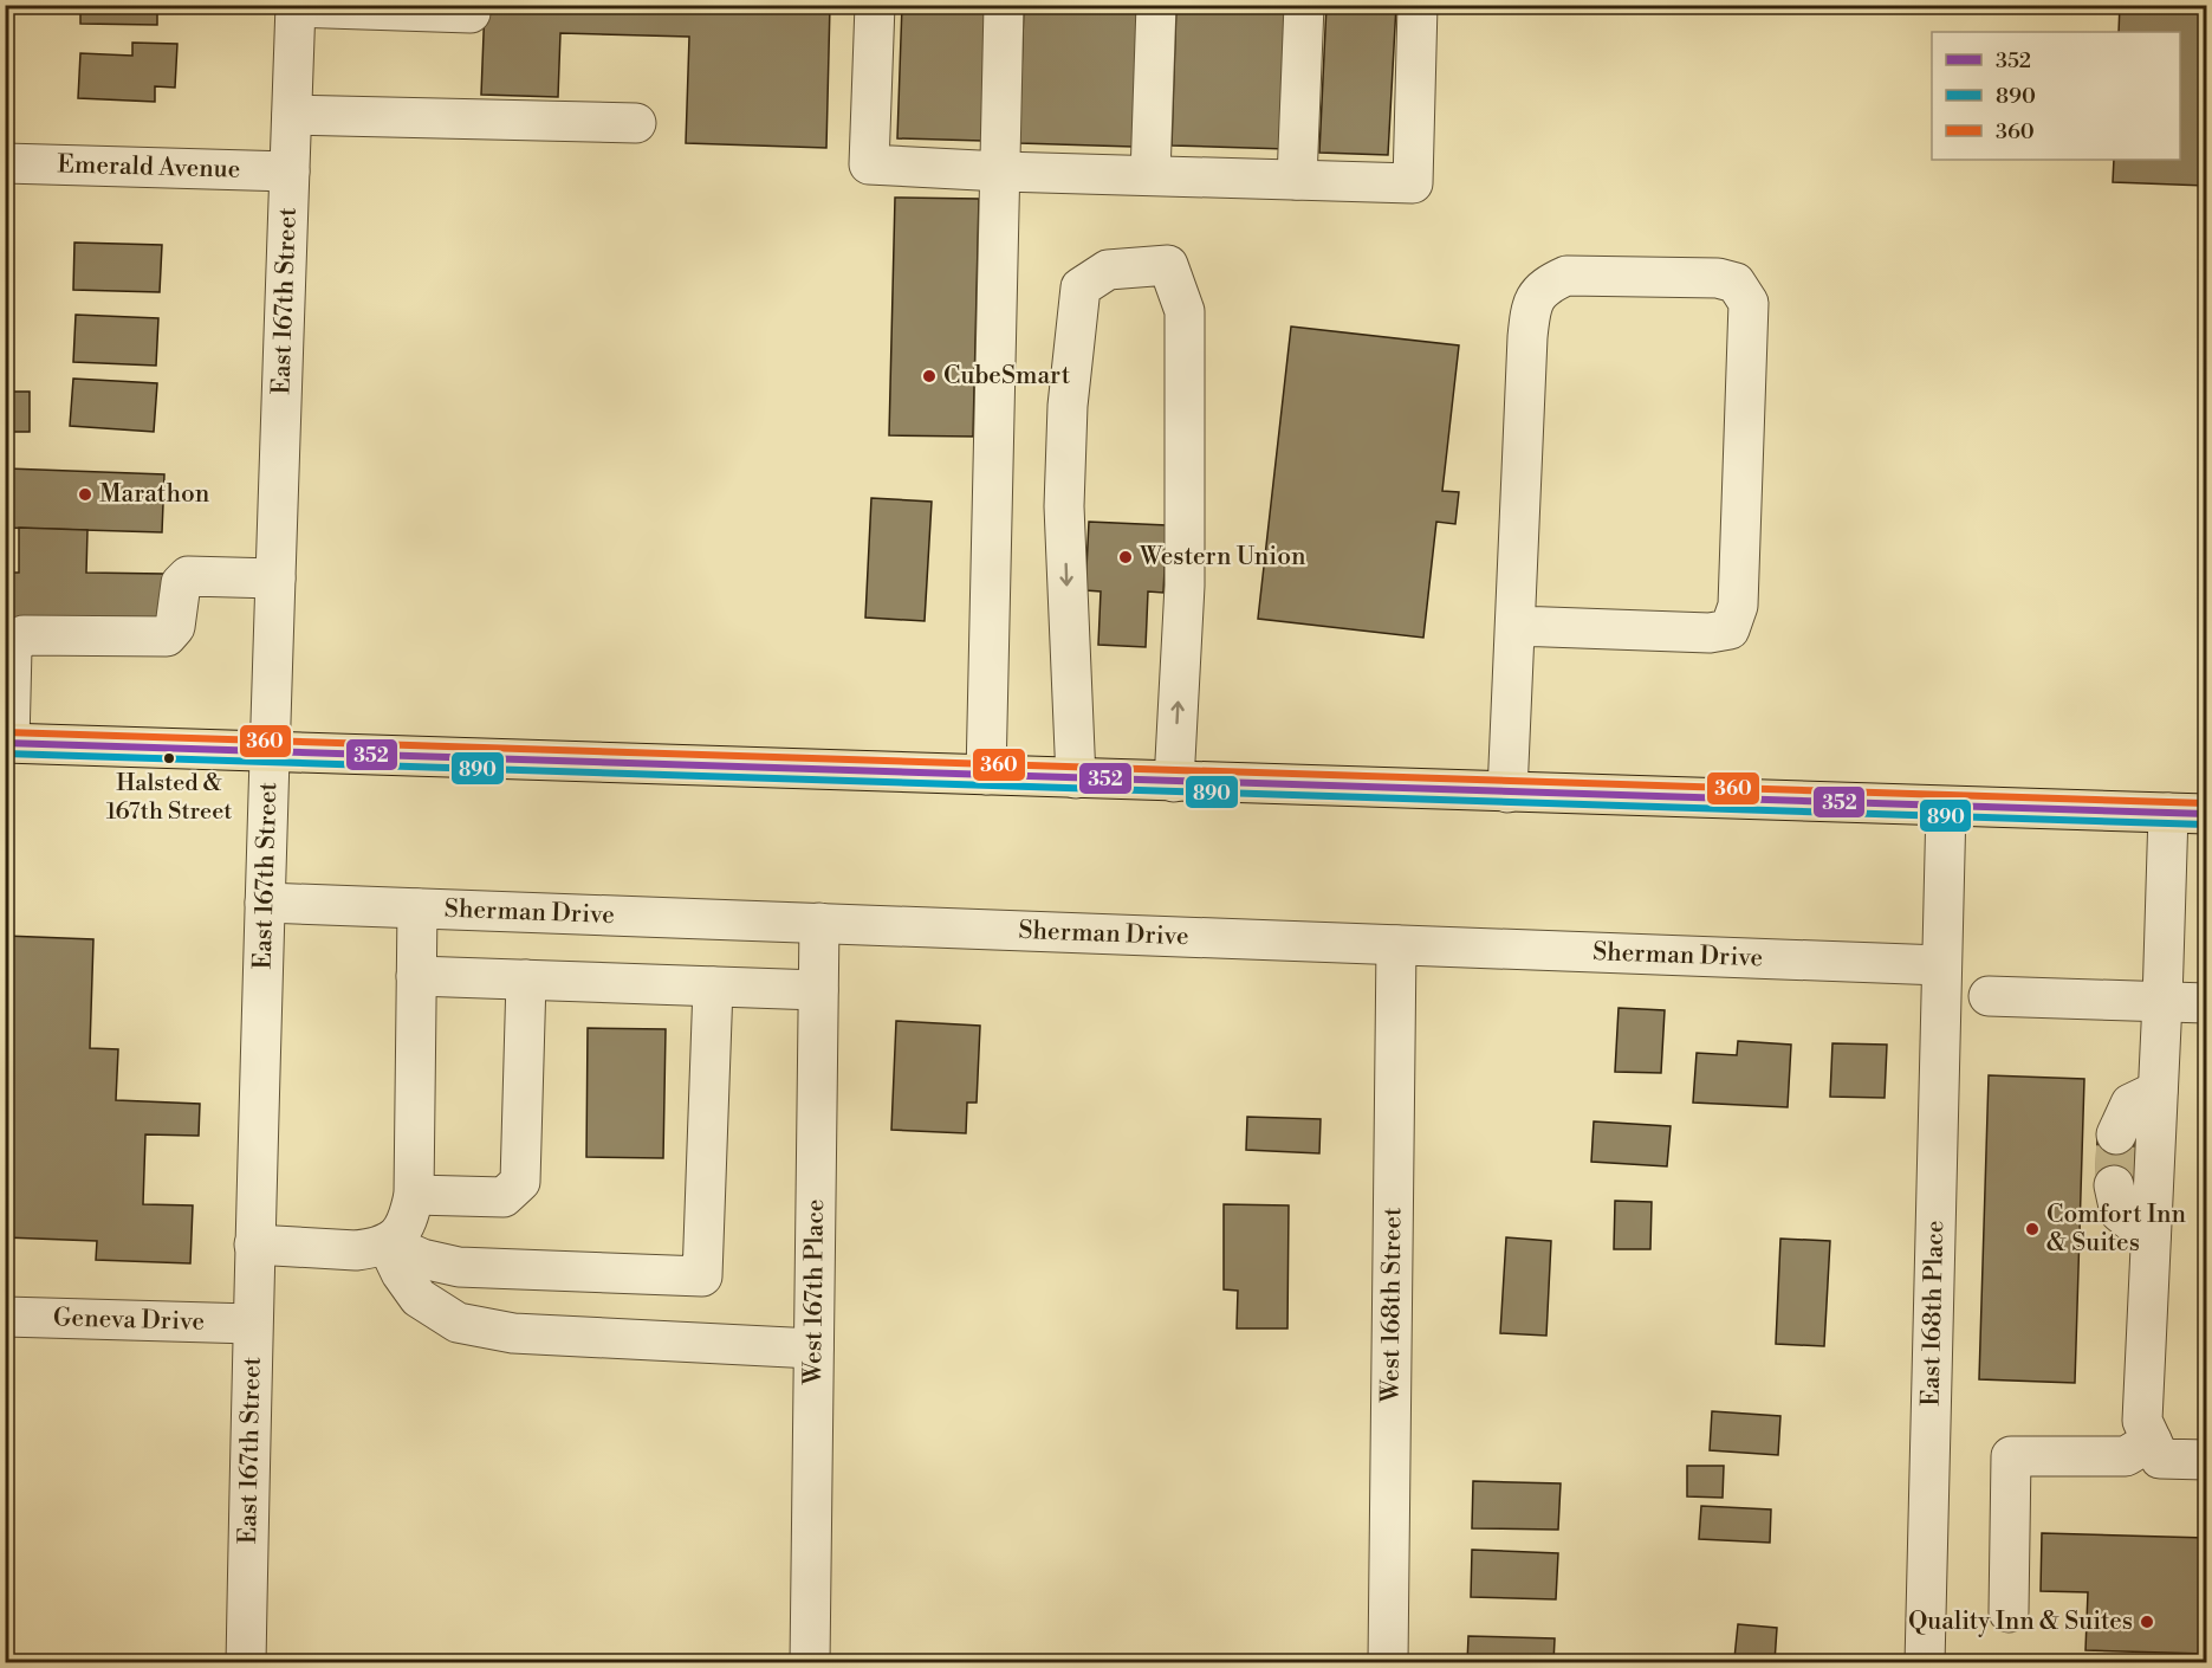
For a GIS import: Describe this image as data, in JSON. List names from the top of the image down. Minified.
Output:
{"streets":{"street":["Emerald Avenue","East 167th Street","Sherman Drive","West 167th Place","West 168th Street","East 168th Place","Geneva Drive"]},"crossings":[["Emerald Avenue","East 167th Street"],["East 167th Street","Sherman Drive"],["East 167th Street","Geneva Drive"],["Sherman Drive","West 167th Place"],["Sherman Drive","West 168th Street"],["Sherman Drive","East 168th Place"]],"places":["CubeSmart","Marathon","Western Union","Halsted & 167th Street","Comfort Inn & Suites","Quality Inn & Suites"],"lines":["transit line 360","transit line 352","transit line 890"],"legend":["352","890","360"]}
